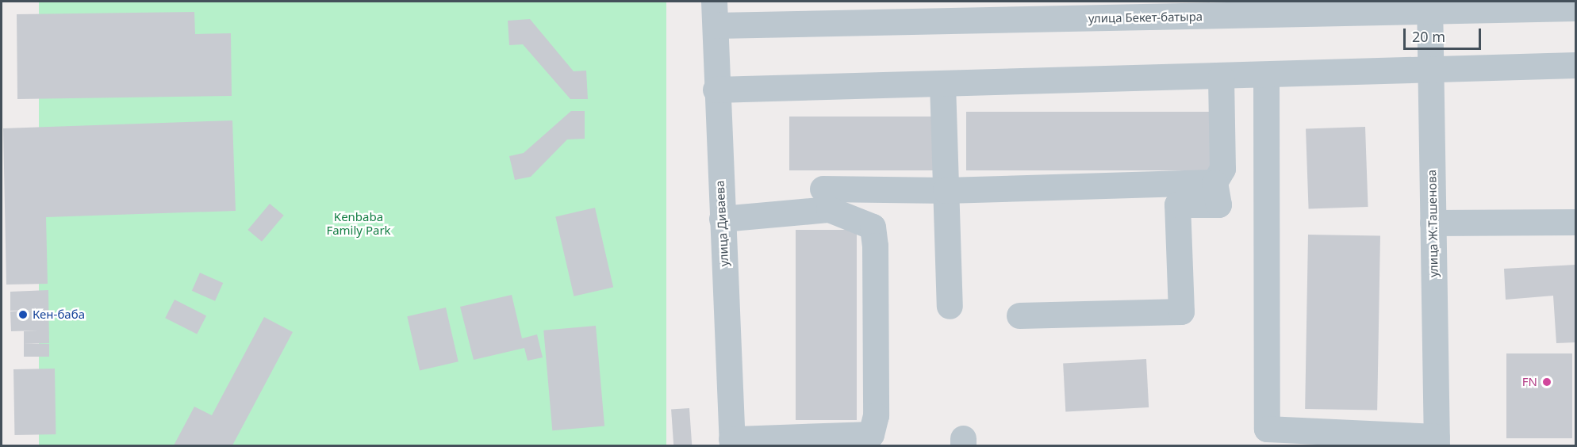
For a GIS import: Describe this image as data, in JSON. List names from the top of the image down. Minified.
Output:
{"streets":{"street":["улица Бекет-батыра","улица Диваева","улица Ж.Ташенова"]},"crossings":[["улица Бекет-батыра","улица Диваева"],["улица Бекет-батыра","улица Ж.Ташенова"]],"parks":["Kenbaba Family Park"],"places":["Кен-баба","FN"],"scale_bar":"20 m"}
